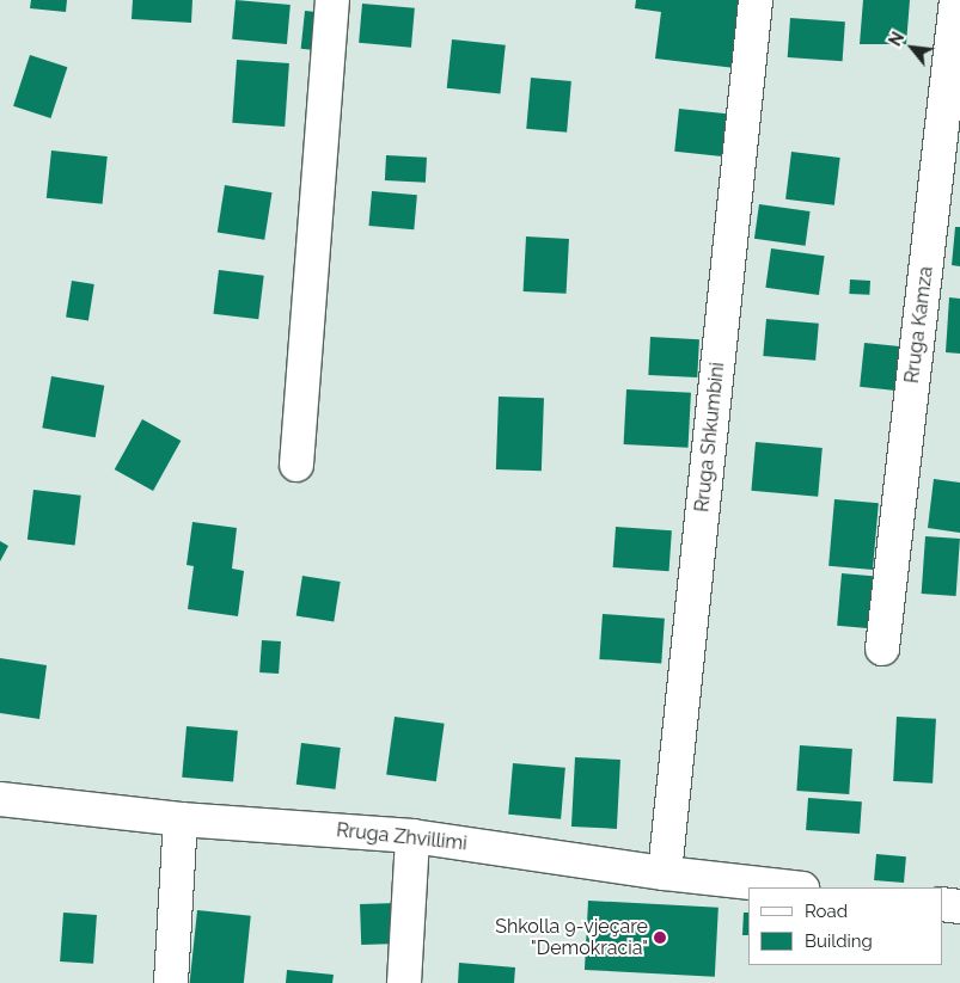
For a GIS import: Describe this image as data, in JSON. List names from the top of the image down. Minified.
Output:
{"streets":{"street":["Rruga Kamza","Rruga Shkumbini","Rruga Zhvillimi"]},"crossings":[["Rruga Shkumbini","Rruga Zhvillimi"]],"places":["Shkolla 9-vjeçare \"Demokracia\""],"legend":["Road","Building"],"north":"top left"}
